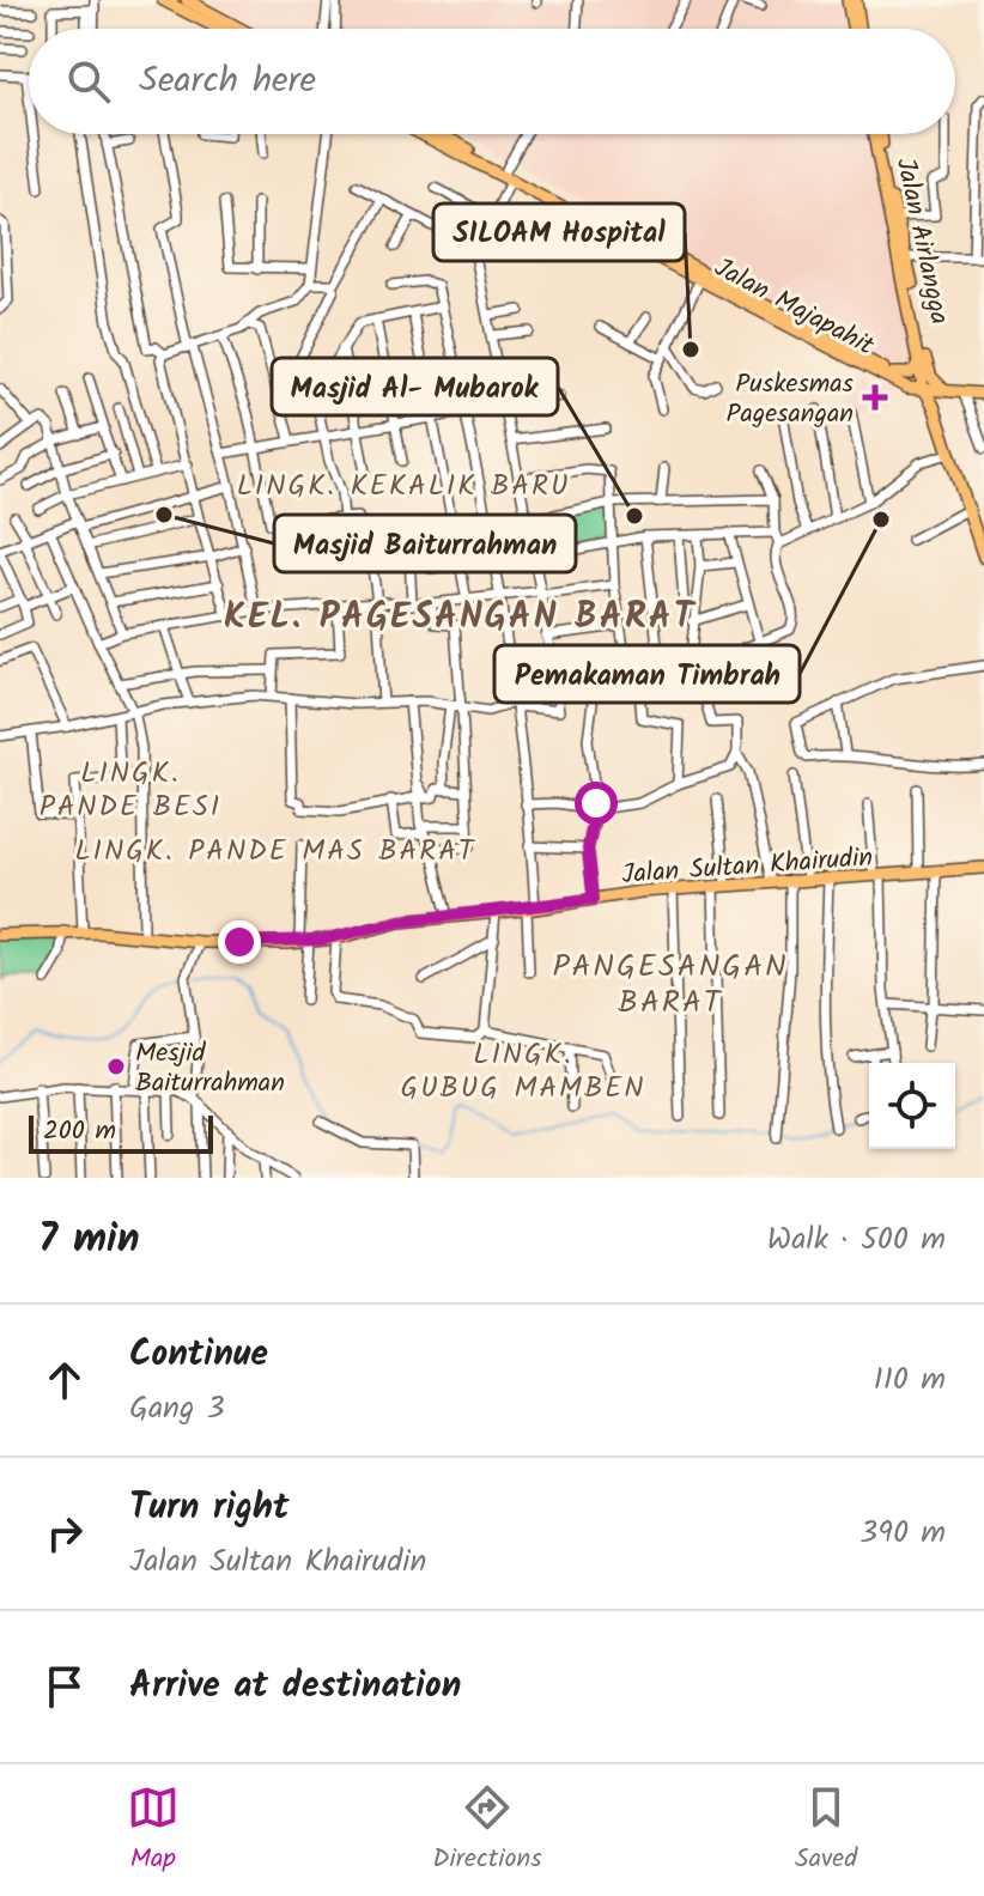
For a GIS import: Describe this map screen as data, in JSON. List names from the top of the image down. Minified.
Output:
{"streets":{"main road":["Jalan Airlangga","Jalan Majapahit","Jalan Sultan Khairudin"]},"districts":["LINGK. KEKALIK BARU","KEL. PAGESANGAN BARAT","LINGK. PANDE BESI","LINGK. PANDE MAS BARAT","PANGESANGAN BARAT","LINGK. GUBUG MAMBEN"],"places":{"other":["SILOAM Hospital","Masjid Baiturrahman","Masjid Al- Mubarok","Pemakaman Timbrah","Mesjid Baiturrahman"],"health":["Puskesmas Pagesangan"]},"scale_bar":"200 m","page":{"search":"Search here","scale":"200 m","heading":["7 min","Walk · 500 m"],"list":[["Continue","Gang 3","110 m"],["Turn right","Jalan Sultan Khairudin","390 m"],"Arrive at destination"],"nav":["Map","Directions","Saved"]}}
